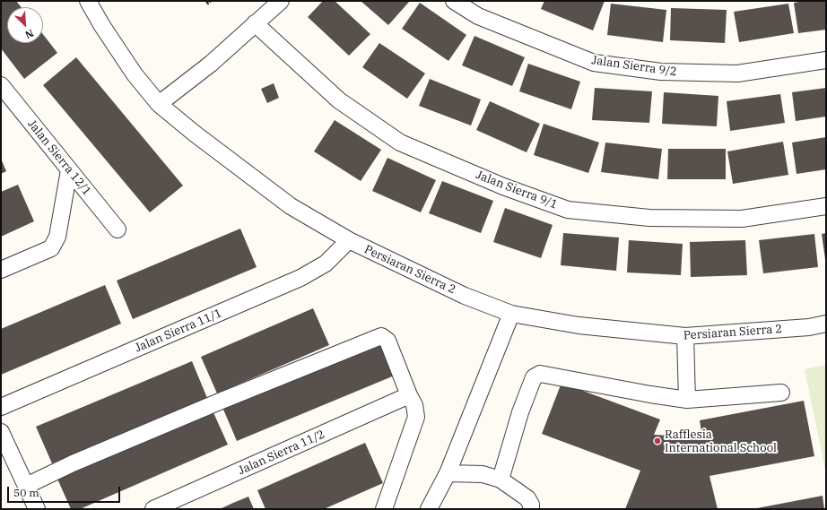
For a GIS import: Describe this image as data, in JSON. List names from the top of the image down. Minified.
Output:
{"streets":{"street":["Jalan Sierra 9/2","Jalan Sierra 12/1","Jalan Sierra 9/1","Persiaran Sierra 2","Jalan Sierra 11/1","Jalan Sierra 11/2"]},"crossings":[["Persiaran Sierra 2","Jalan Sierra 11/1"]],"places":["Rafflesia International School"],"scale_bar":"50 m","north":"bottom right"}
